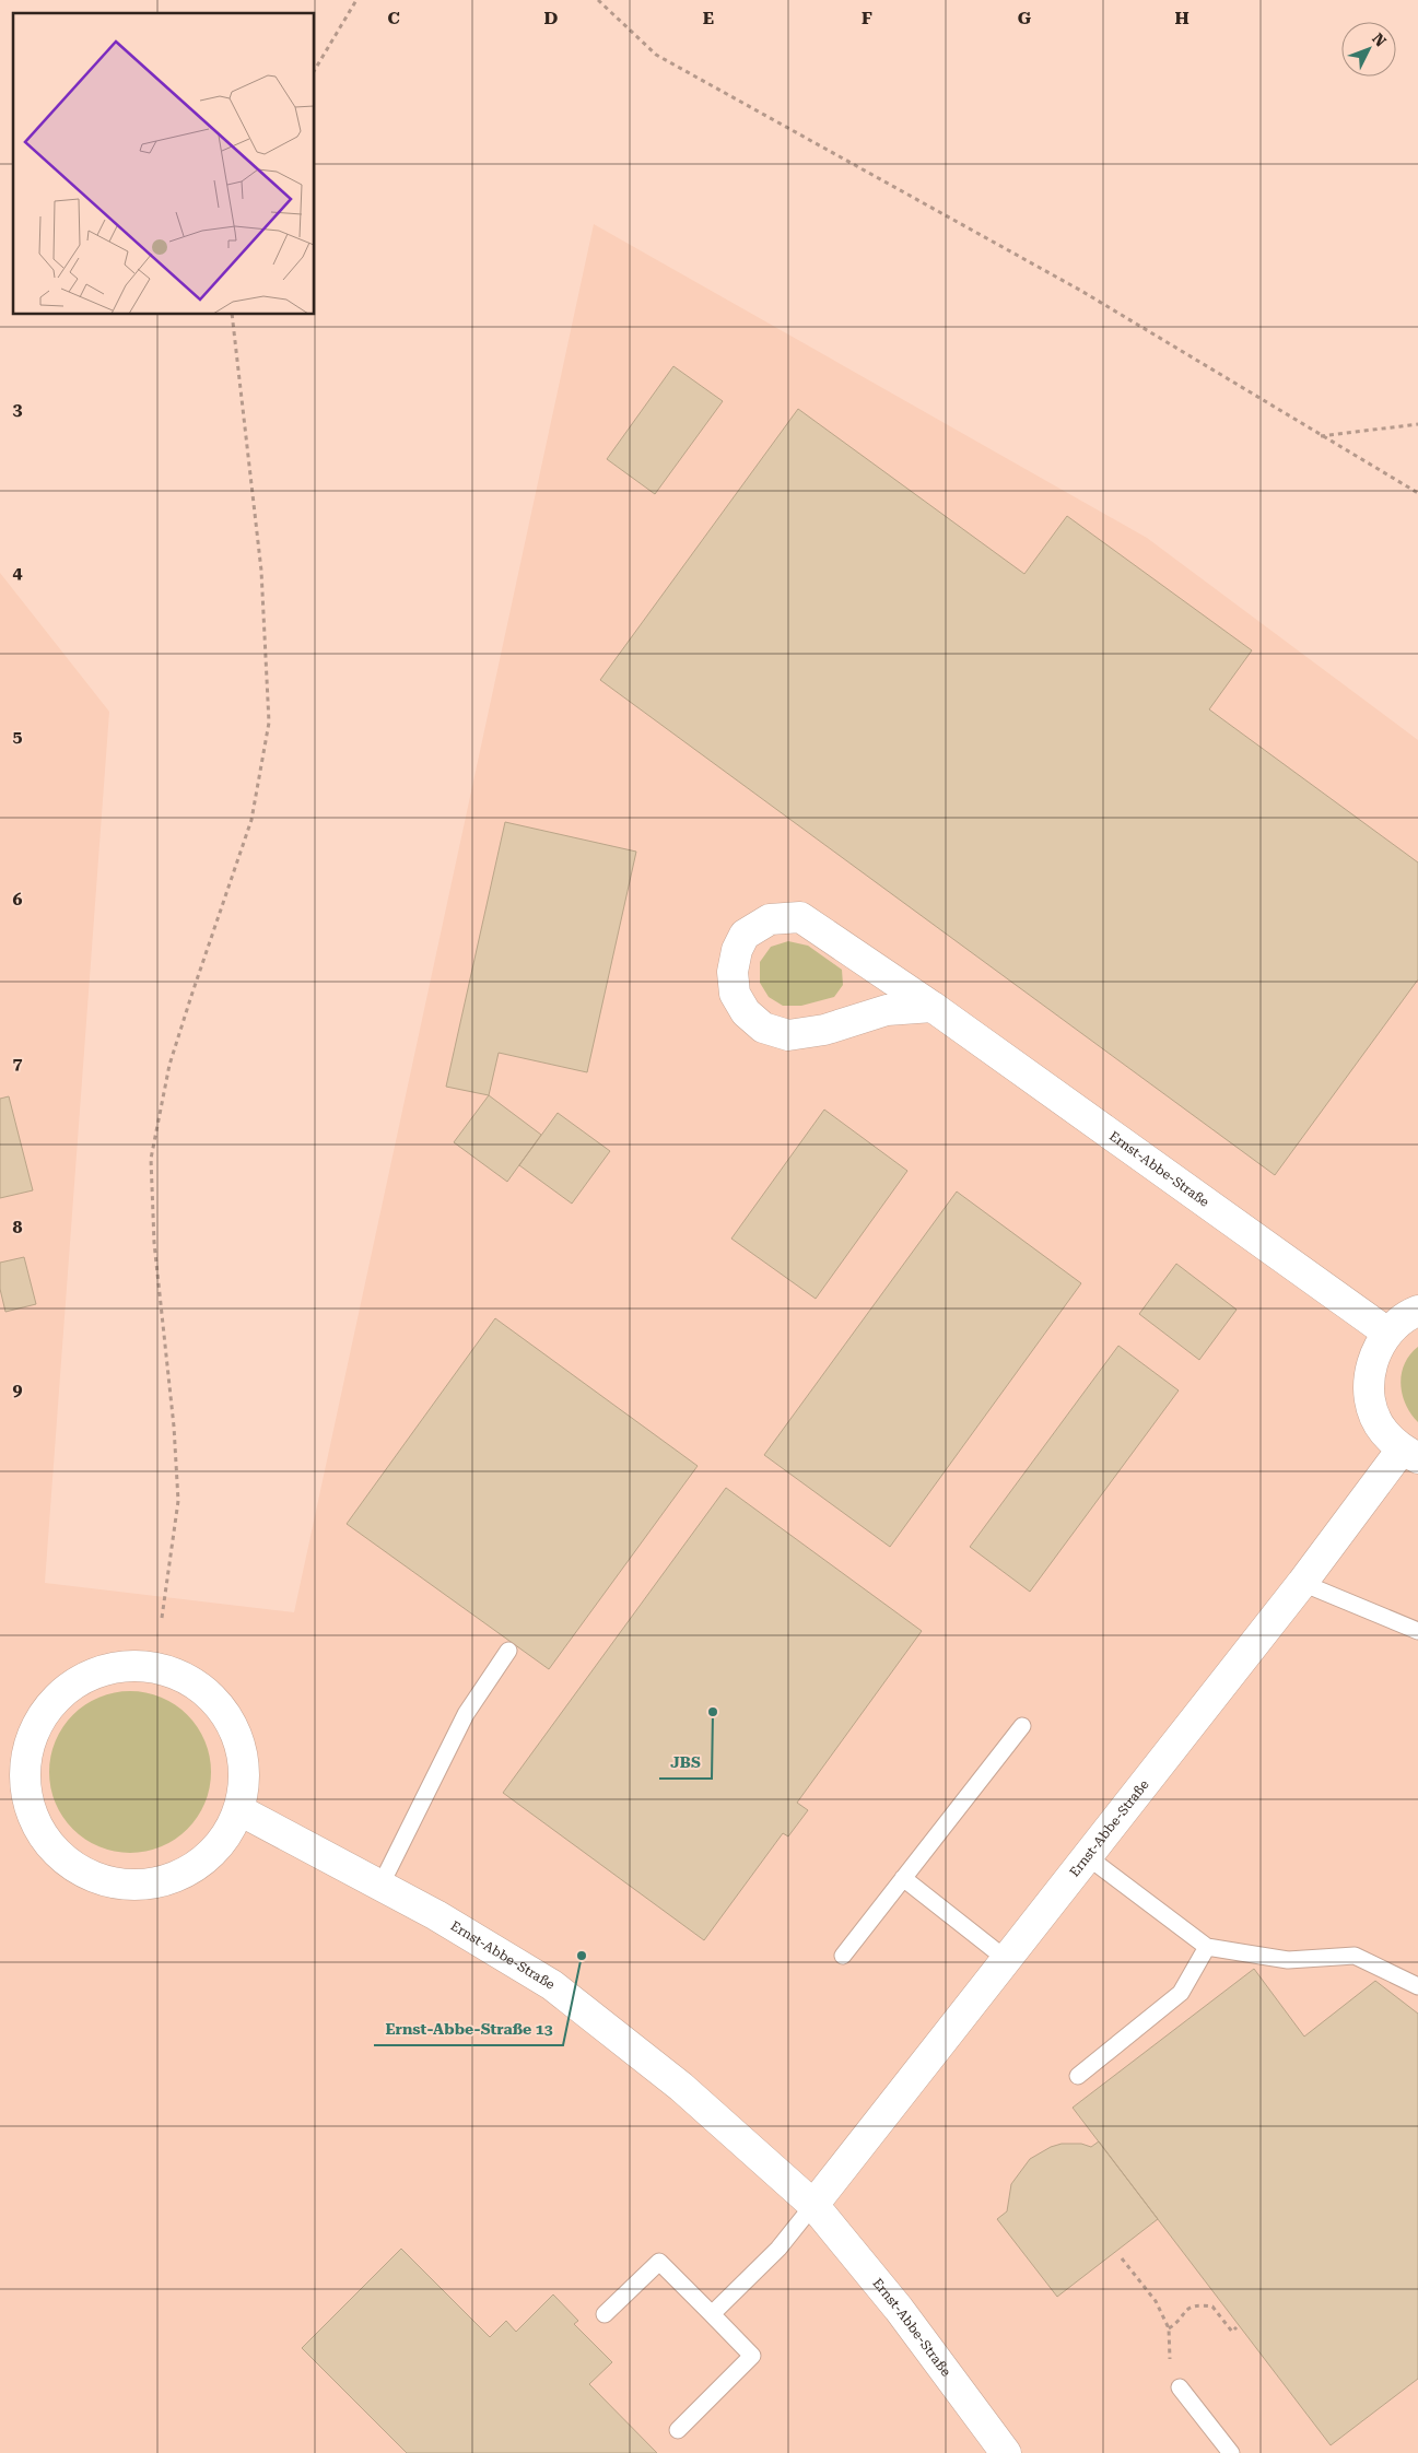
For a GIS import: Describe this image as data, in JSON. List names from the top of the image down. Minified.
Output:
{"streets":{"street":["Ernst-Abbe-Straße"]},"places":["JBS","Ernst-Abbe-Straße 13"],"north":"top right","grid":{"columns":["C","D","E","F","G","H"],"rows":["3","4","5","6","7","8","9"]}}
